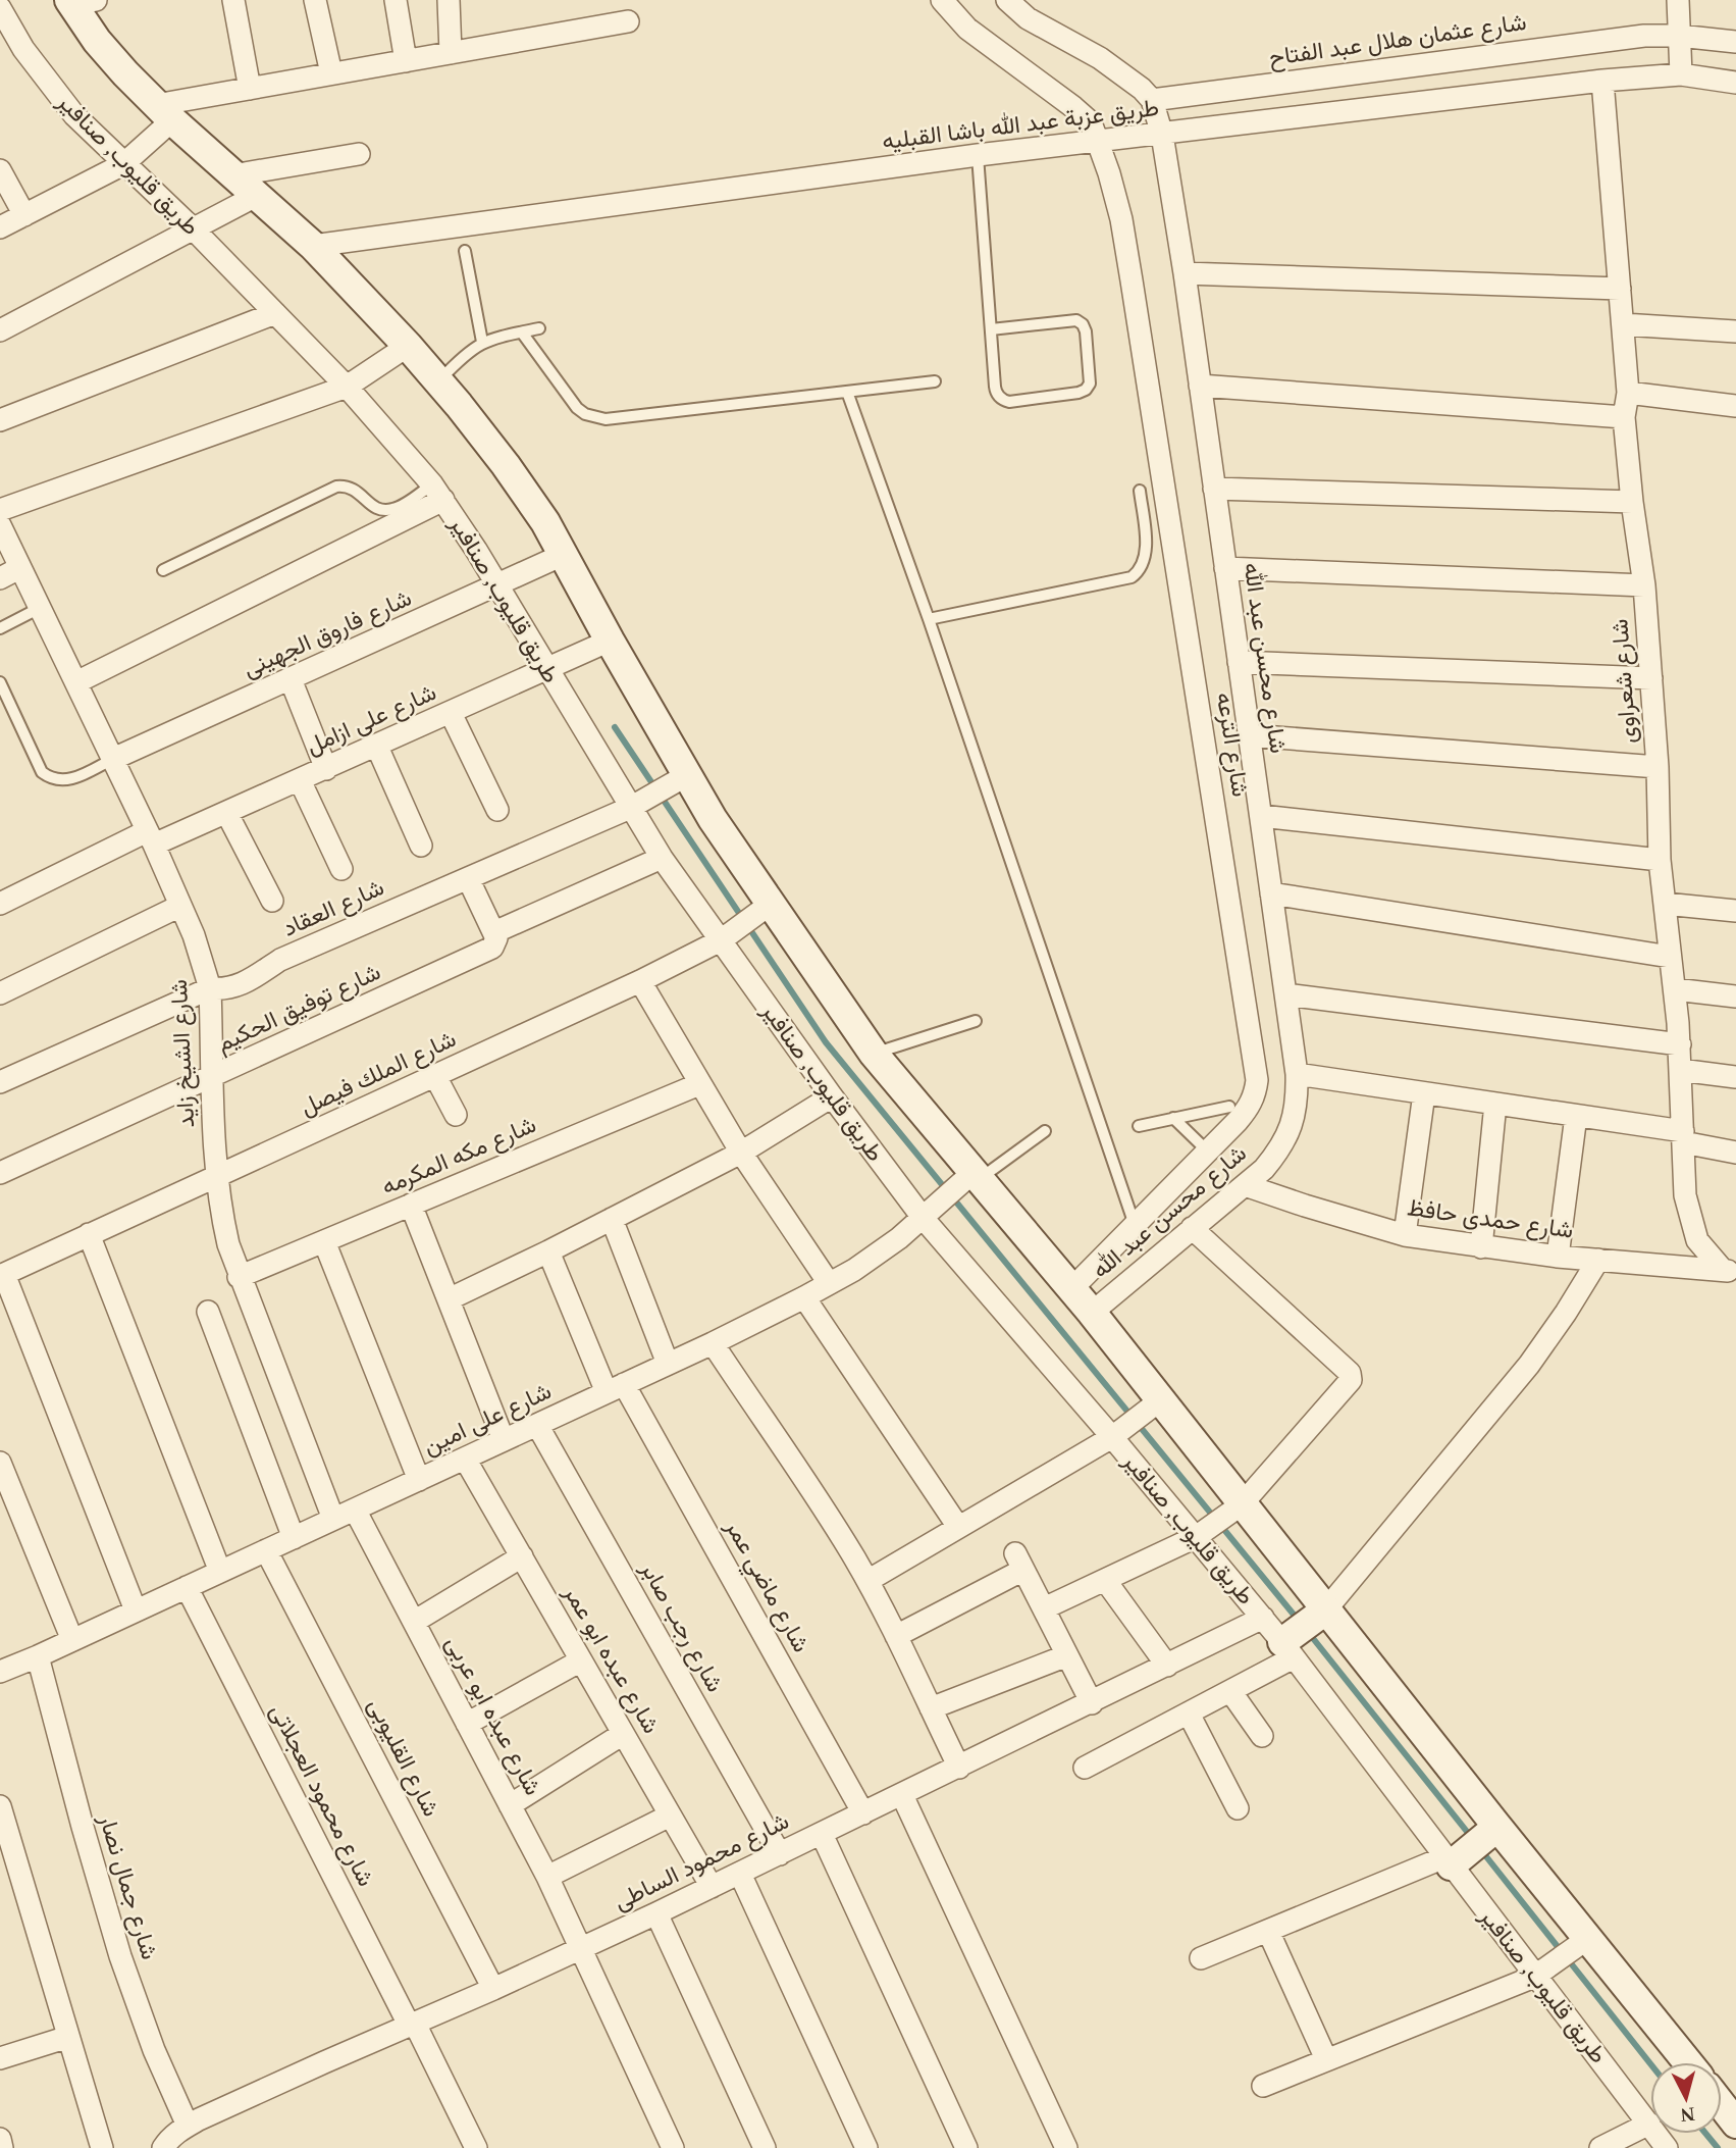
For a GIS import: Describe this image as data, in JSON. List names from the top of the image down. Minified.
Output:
{"streets":{"street":["شارع عثمان هلال عبد الفتاح","طريق عزبة عبد الله باشا القبليه","طريق قليوب, صنافير","شارع فاروق الجهينى","شارع محسن عبد الله","شارع شعراوى","شارع على ازامل","شارع الترعه","شارع العقاد","شارع توفيق الحكيم","شارع الشيخ زايد","شارع الملك فيصل","شارع مكه المكرمه","شارع حمدى حافظ","شارع على امين","شارع ماضي عمر","شارع رجب صابر","شارع عبده ابو عمر","شارع عبده ابو عربى","شارع القليوبى","شارع محمود العجلاتى","شارع محمود الساطى","شارع جمال نصار"]},"crossings":[["شارع عثمان هلال عبد الفتاح","شارع محسن عبد الله"],["طريق عزبة عبد الله باشا القبليه","شارع محسن عبد الله"],["طريق عزبة عبد الله باشا القبليه","شارع شعراوى"],["طريق عزبة عبد الله باشا القبليه","شارع الترعه"],["طريق قليوب, صنافير","شارع فاروق الجهينى"],["طريق قليوب, صنافير","شارع على ازامل"],["طريق قليوب, صنافير","شارع العقاد"],["طريق قليوب, صنافير","شارع توفيق الحكيم"],["طريق قليوب, صنافير","شارع الملك فيصل"],["طريق قليوب, صنافير","شارع على امين"],["طريق قليوب, صنافير","شارع محمود الساطى"],["شارع فاروق الجهينى","شارع الشيخ زايد"],["شارع محسن عبد الله","شارع حمدى حافظ"],["شارع شعراوى","شارع حمدى حافظ"],["شارع على ازامل","شارع الشيخ زايد"],["شارع العقاد","شارع الشيخ زايد"],["شارع توفيق الحكيم","شارع الشيخ زايد"],["شارع الشيخ زايد","شارع الملك فيصل"],["شارع الشيخ زايد","شارع مكه المكرمه"],["شارع الشيخ زايد","شارع على امين"],["شارع على امين","شارع ماضي عمر"],["شارع على امين","شارع رجب صابر"],["شارع على امين","شارع عبده ابو عمر"],["شارع على امين","شارع عبده ابو عربى"],["شارع على امين","شارع القليوبى"],["شارع على امين","شارع محمود العجلاتى"],["شارع على امين","شارع جمال نصار"],["شارع ماضي عمر","شارع محمود الساطى"],["شارع رجب صابر","شارع محمود الساطى"],["شارع عبده ابو عمر","شارع محمود الساطى"],["شارع عبده ابو عربى","شارع محمود الساطى"],["شارع القليوبى","شارع محمود الساطى"],["شارع محمود العجلاتى","شارع محمود الساطى"],["شارع محمود الساطى","شارع جمال نصار"]],"north":"bottom"}
